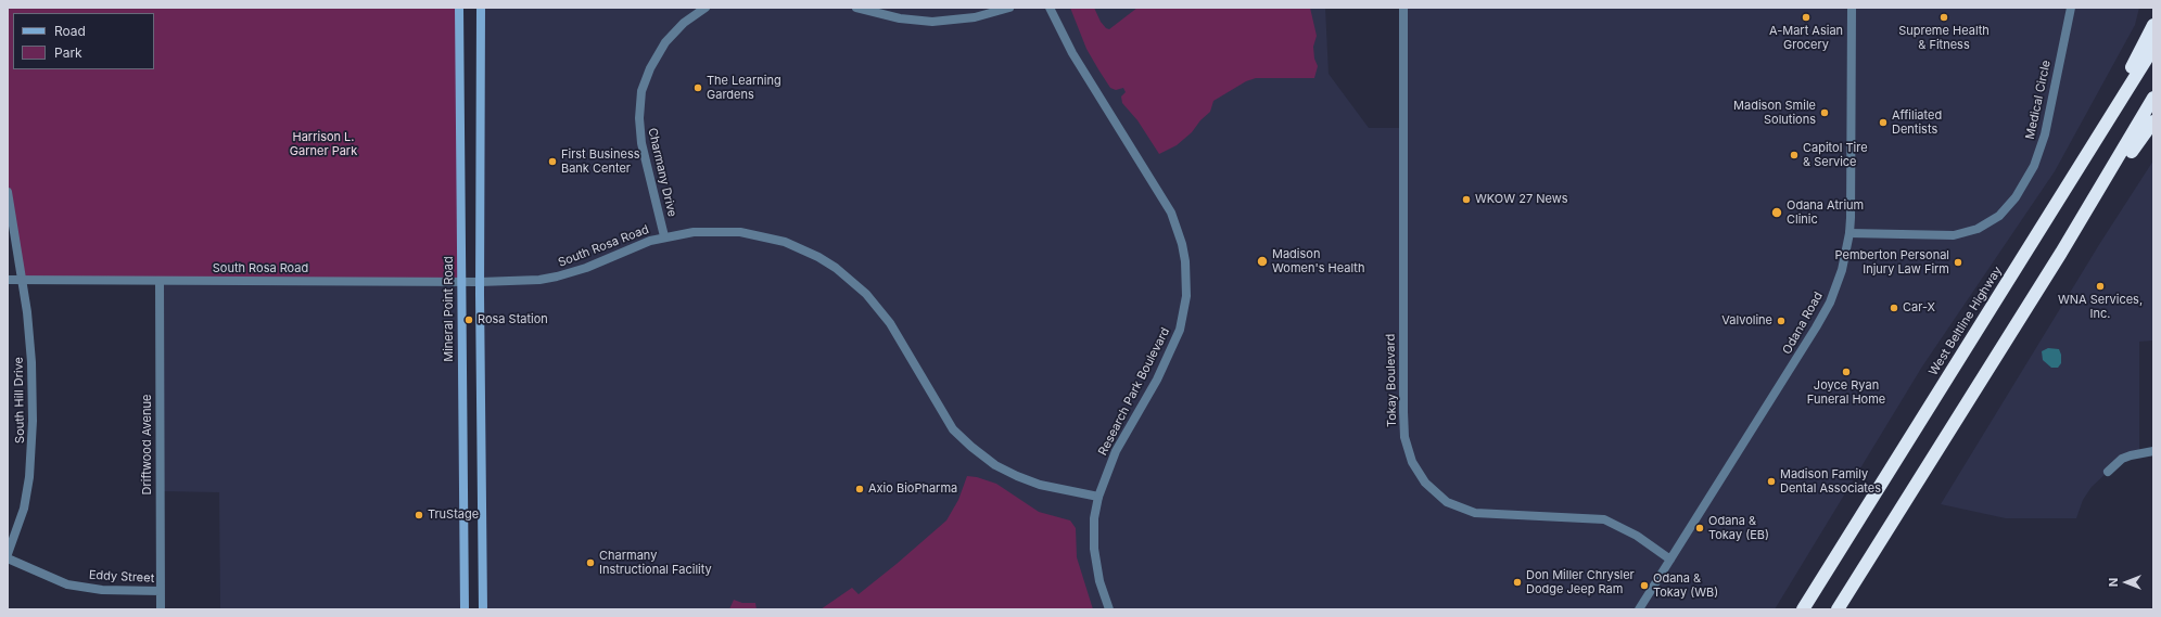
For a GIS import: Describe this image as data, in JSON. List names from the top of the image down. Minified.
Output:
{"streets":{"highway":["West Beltline Highway"],"main road":["Mineral Point Road"],"street":["Medical Circle","Charmany Drive","South Rosa Road","Odana Road","Tokay Boulevard","Research Park Boulevard","South Hill Drive","Driftwood Avenue","Eddy Street"]},"crossings":[["Medical Circle","Odana Road"],["Charmany Drive","South Rosa Road"],["South Rosa Road","Mineral Point Road"],["South Rosa Road","Research Park Boulevard"],["South Rosa Road","South Hill Drive"],["South Rosa Road","Driftwood Avenue"],["Odana Road","Tokay Boulevard"],["Driftwood Avenue","Eddy Street"]],"parks":["Harrison L. Garner Park"],"places":["A-Mart Asian Grocery","Supreme Health & Fitness","The Learning Gardens","Madison Smile Solutions","Affiliated Dentists","Capitol Tire & Service","First Business Bank Center","WKOW 27 News","Odana Atrium Clinic","Madison Women's Health","Pemberton Personal Injury Law Firm","WNA Services, Inc.","Car-X","Rosa Station","Valvoline","Joyce Ryan Funeral Home","Madison Family Dental Associates","Axio BioPharma","TruStage","Odana & Tokay (EB)","Charmany Instructional Facility","Don Miller Chrysler Dodge Jeep Ram","Odana & Tokay (WB)"],"legend":["Road","Park"],"north":"left"}
